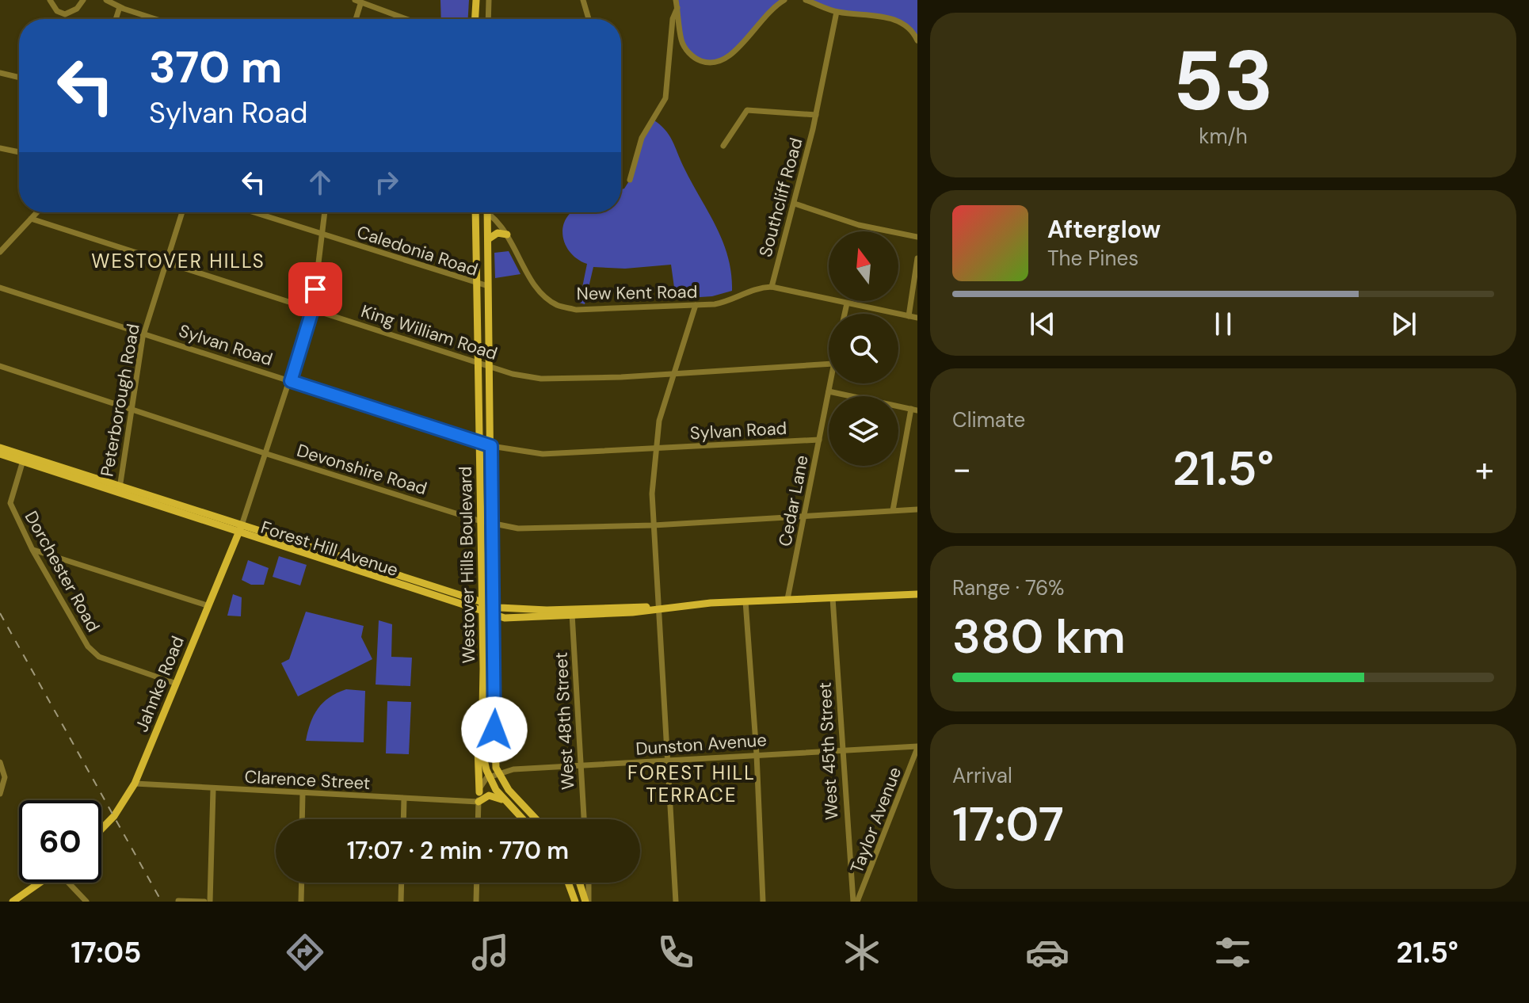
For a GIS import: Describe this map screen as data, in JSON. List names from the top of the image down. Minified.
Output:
{"streets":{"main road":["Forest Hill Avenue","Westover Hills Boulevard","Jahnke Road"],"street":["Southcliff Road","Caledonia Road","New Kent Road","King William Road","Sylvan Road","Peterborough Road","Devonshire Road","Cedar Lane","Dorchester Road","West 48th Street","Dunston Avenue","West 45th Street","Clarence Street","Taylor Avenue"]},"crossings":[["Southcliff Road","New Kent Road"],["Caledonia Road","Westover Hills Boulevard"],["King William Road","Peterborough Road"],["King William Road","Westover Hills Boulevard"],["Sylvan Road","Peterborough Road"],["Sylvan Road","Cedar Lane"],["Sylvan Road","Westover Hills Boulevard"],["Peterborough Road","Devonshire Road"],["Peterborough Road","Forest Hill Avenue"],["Devonshire Road","Cedar Lane"],["Devonshire Road","Westover Hills Boulevard"],["Cedar Lane","Forest Hill Avenue"],["Forest Hill Avenue","Westover Hills Boulevard"],["Forest Hill Avenue","Dorchester Road"],["Forest Hill Avenue","Jahnke Road"],["Forest Hill Avenue","West 48th Street"],["Forest Hill Avenue","West 45th Street"],["Westover Hills Boulevard","Dunston Avenue"],["Dorchester Road","Jahnke Road"],["Jahnke Road","Clarence Street"],["West 48th Street","Dunston Avenue"],["Dunston Avenue","West 45th Street"],["Dunston Avenue","Taylor Avenue"],["West 45th Street","Taylor Avenue"]],"districts":["WESTOVER HILLS","FOREST HILL TERRACE"],"north":"top","page":{"tile":[["53","km/h"],"Climate",["Range · 76%","380 km"],["Arrival","17:07"]],"turn":["370 m","Sylvan Road"],"song":["Afterglow","The Pines"],"heat":["−","21.5°","+"],"limit":"60","trip":"17:07 · 2 min · 770 m","tabs":["17:05","21.5°"]}}
